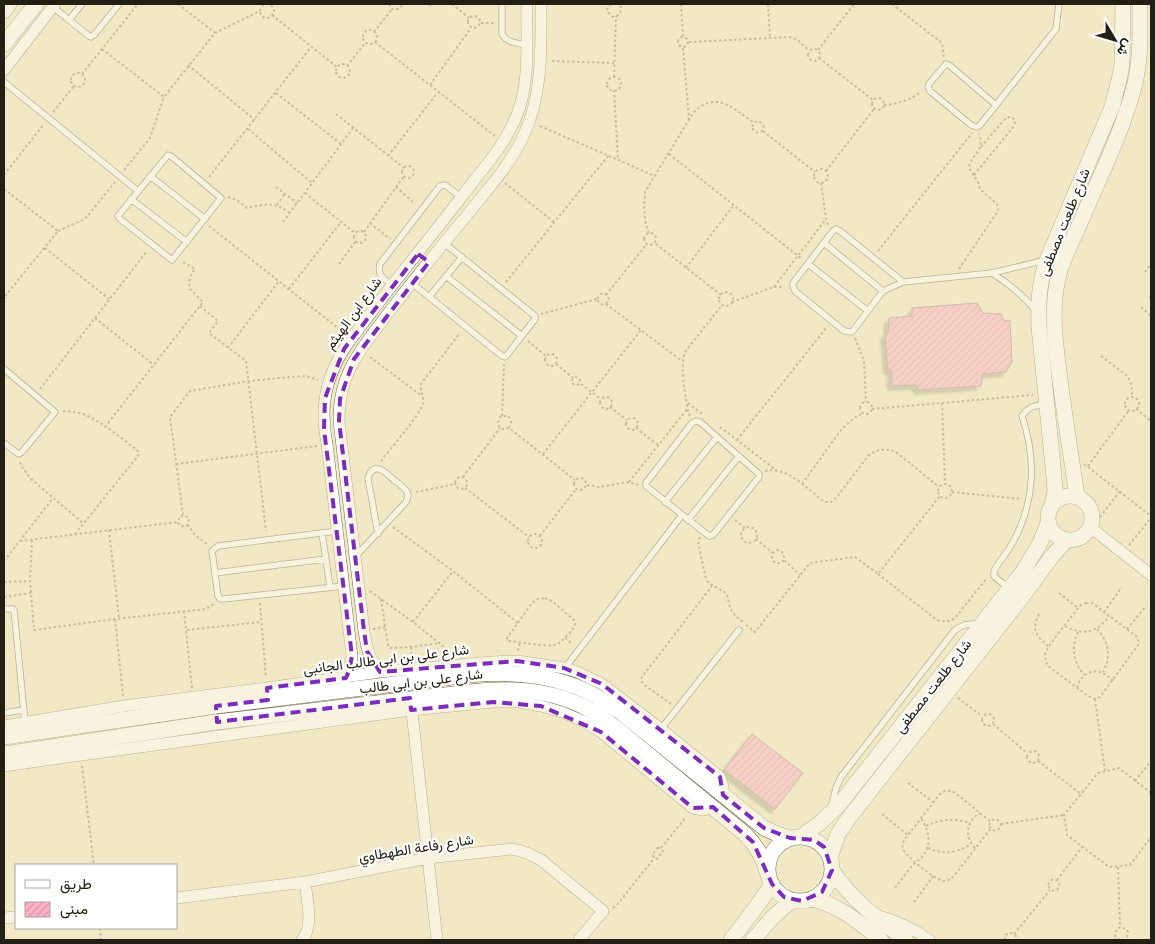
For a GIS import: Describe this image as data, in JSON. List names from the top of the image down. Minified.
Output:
{"streets":{"street":["شارع طلعت مصطفى","شارع ابن الهيثم","شارع على بن ابى طالب الجانبى","شارع على بن ابى طالب","شارع رفاعة الطهطاوي"]},"crossings":[["شارع طلعت مصطفى","شارع على بن ابى طالب"],["شارع ابن الهيثم","شارع على بن ابى طالب الجانبى"],["شارع على بن ابى طالب الجانبى","شارع على بن ابى طالب"]],"legend":["طريق","مبنى"],"north":"bottom right"}
